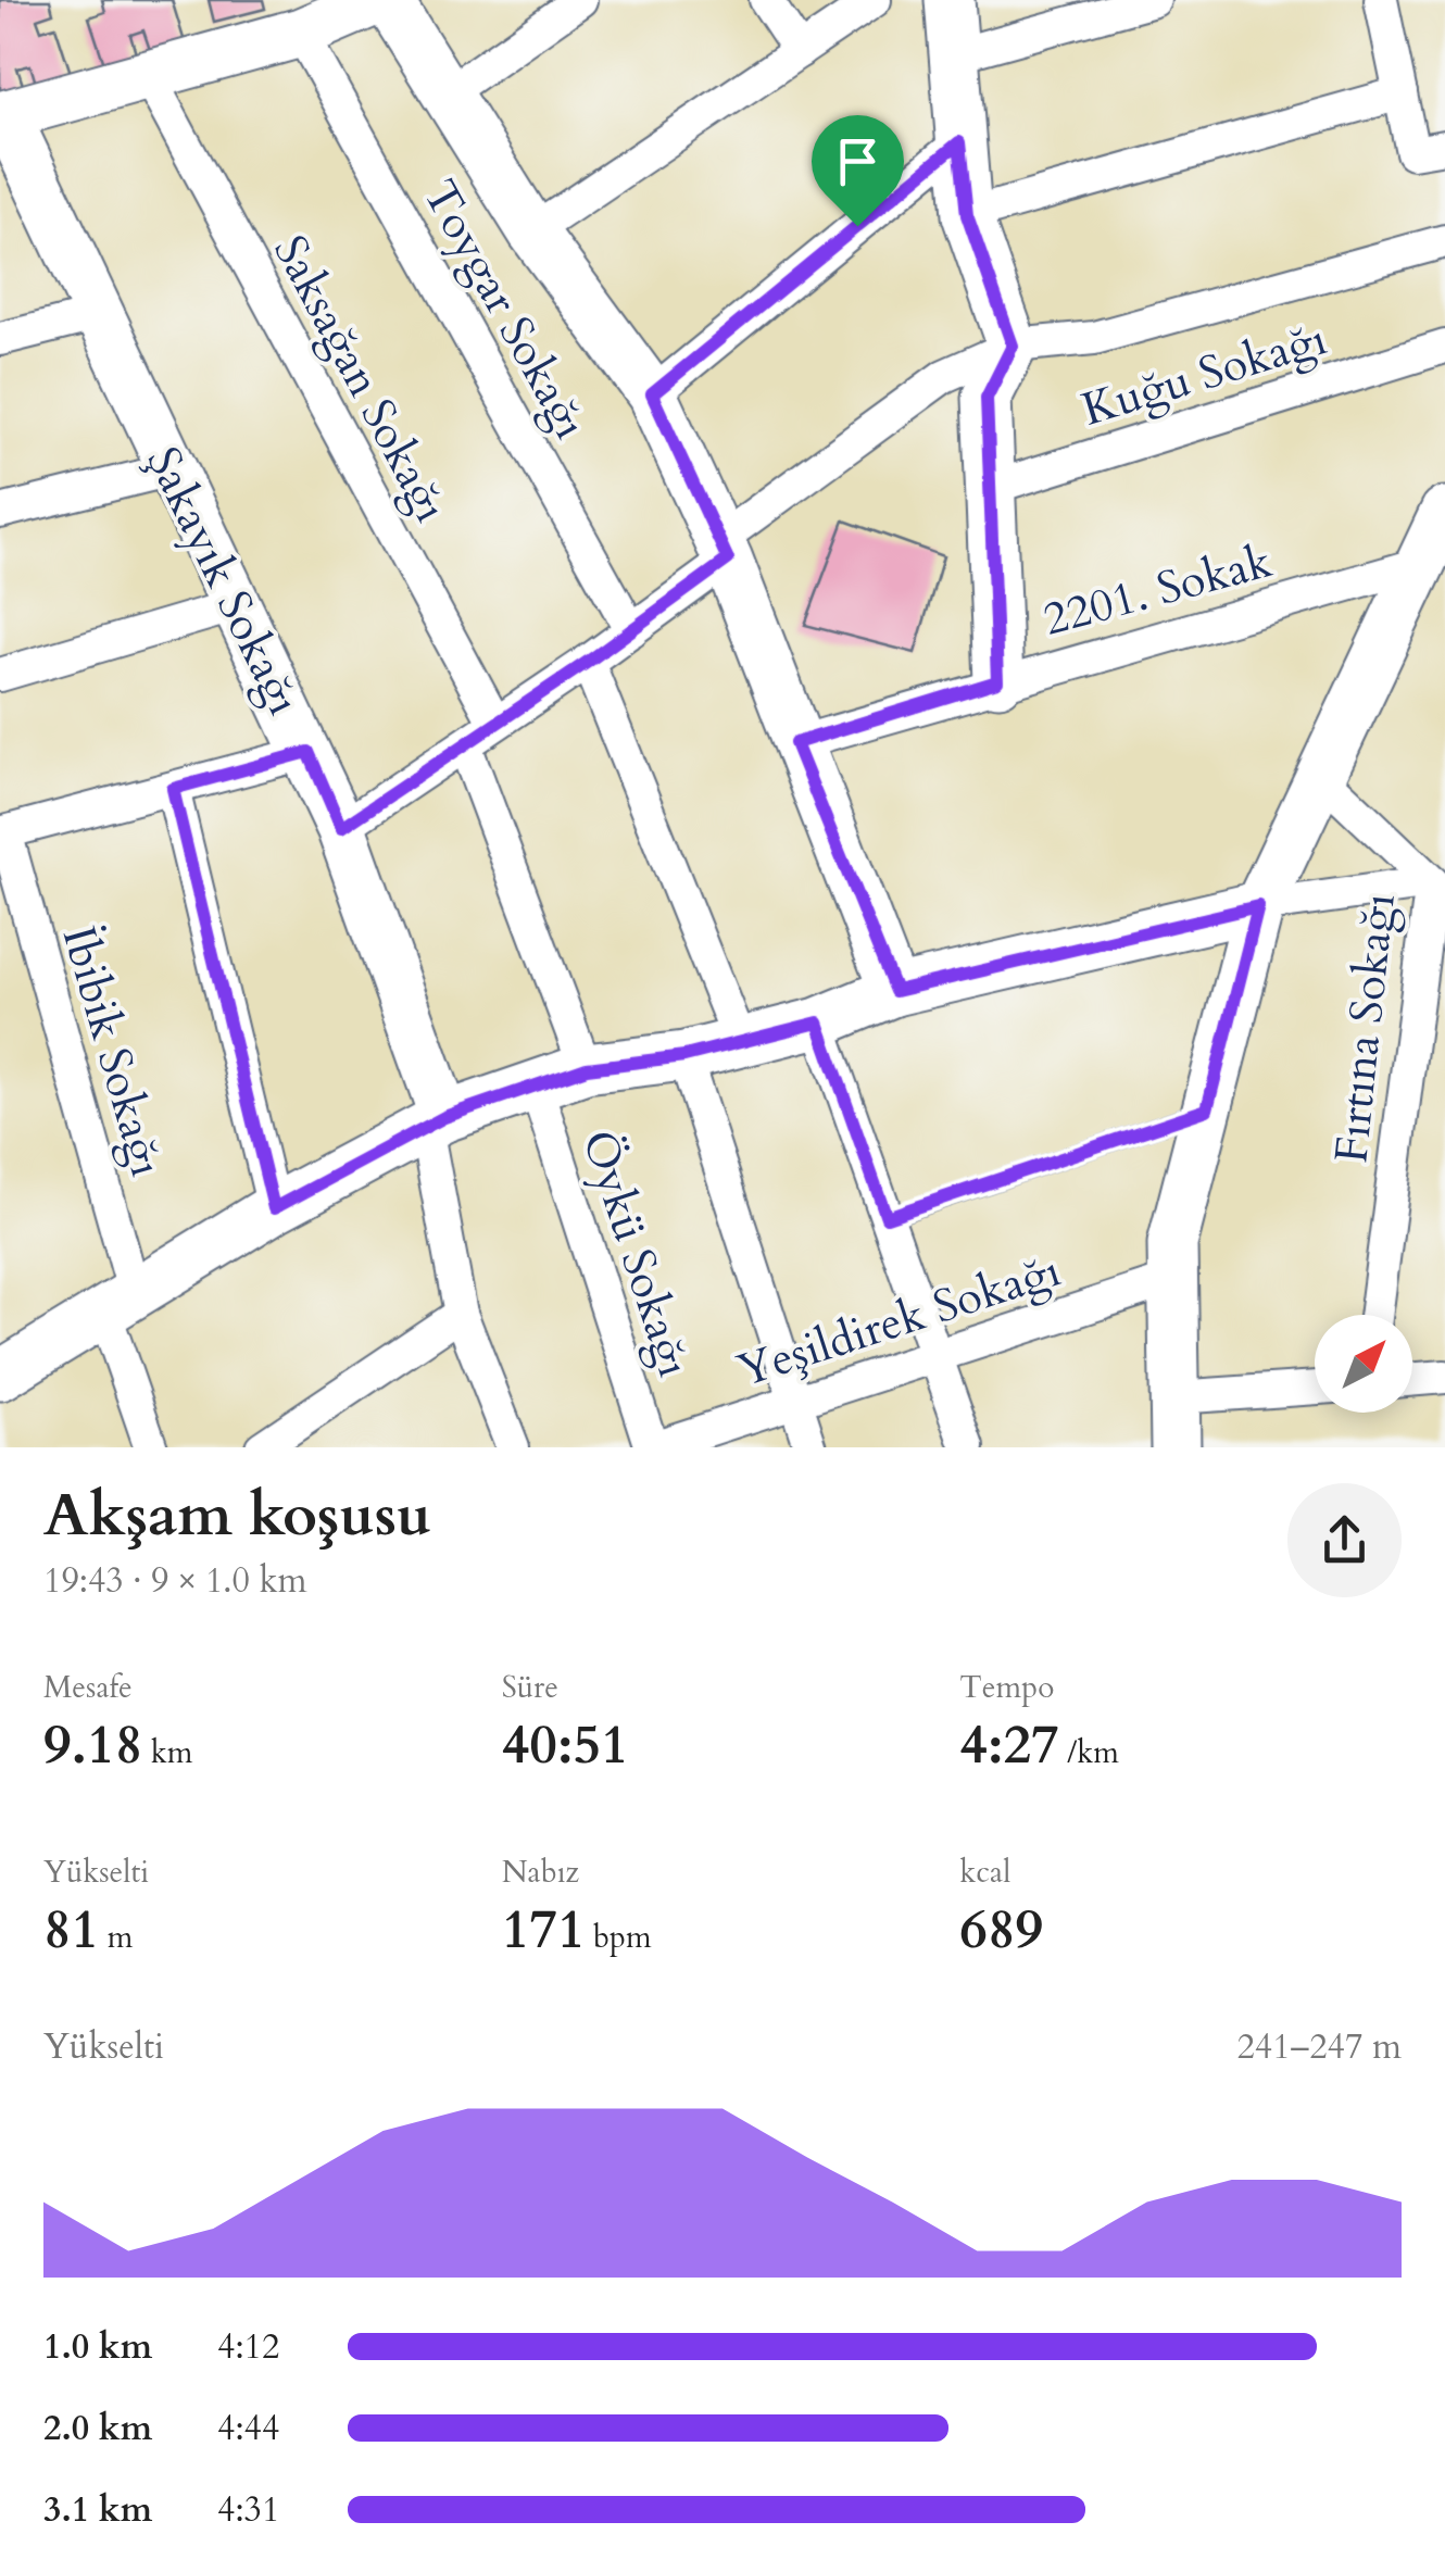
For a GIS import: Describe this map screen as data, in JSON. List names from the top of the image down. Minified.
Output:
{"streets":{"street":["Toygar Sokağı","Kuğu Sokağı","Saksağan Sokağı","Şakayık Sokağı","2201. Sokak","Fırtına Sokağı","İbibik Sokağı","Öykü Sokağı","Yeşildirek Sokağı"]},"crossings":[["Öykü Sokağı","Yeşildirek Sokağı"]],"north":"top right","page":{"heading":["Akşam koşusu","19:43 · 9 × 1.0 km"],"stats":[["Mesafe","9.18 km"],["Süre","40:51"],["Tempo","4:27 /km"],["Yükselti","81 m"],["Nabız","171 bpm"],["kcal","689"]],"chart":["Yükselti","241–247 m"],"list":[{"name":"1.0 km","note":"4:12"},{"name":"2.0 km","note":"4:44"},{"name":"3.1 km","note":"4:31"}]}}
